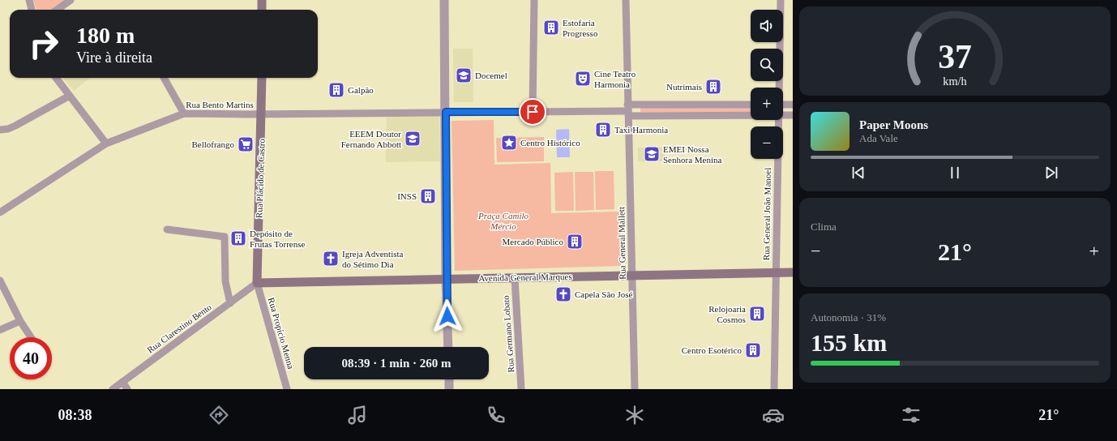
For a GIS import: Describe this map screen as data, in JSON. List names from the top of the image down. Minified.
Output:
{"streets":{"main road":["Rua Plácido de Castro","Avenida General Marques"],"street":["Rua Bento Martins","Rua General João Manoel","Rua General Mallett","Rua Clarestino Bento","Rua Propício Menna","Rua Germano Lobato"]},"crossings":[["Rua Bento Martins","Rua Plácido de Castro"],["Rua Bento Martins","Rua General Mallett"],["Rua Plácido de Castro","Avenida General Marques"],["Rua Plácido de Castro","Rua Clarestino Bento"],["Rua Plácido de Castro","Rua Propício Menna"],["Rua General João Manoel","Avenida General Marques"],["Rua General Mallett","Avenida General Marques"],["Avenida General Marques","Rua Clarestino Bento"],["Avenida General Marques","Rua Propício Menna"],["Avenida General Marques","Rua Germano Lobato"],["Rua Clarestino Bento","Rua Propício Menna"]],"parks":["Praça Camilo Mércio"],"places":{"building":["Estofaria Progresso","Nutrimais","Galpão","Taxi Harmonia","INSS","Depósito de Frutas Torrense","Mercado Público","Relojoaria Cosmos","Centro Esotérico"],"school or university":["Docemel","EEEM Doutor Fernando Abbott","EMEI Nossa Senhora Menina"],"theatre":["Cine Teatro Harmonia"],"place":["Centro Histórico"],"supermarket":["Bellofrango"],"church":["Igreja Adventista do Sétimo Dia","Capela São José"]},"page":{"map_buttons":["+","−"],"turn":["180 m","Vire à direita"],"song":["Paper Moons","Ada Vale"],"tile":["Clima",["Autonomia · 31%","155 km"]],"heat":["−","21°","+"],"limit":"40","trip":"08:39 · 1 min · 260 m","tabs":["08:38","21°"],"gauge":["37","km/h"]}}
